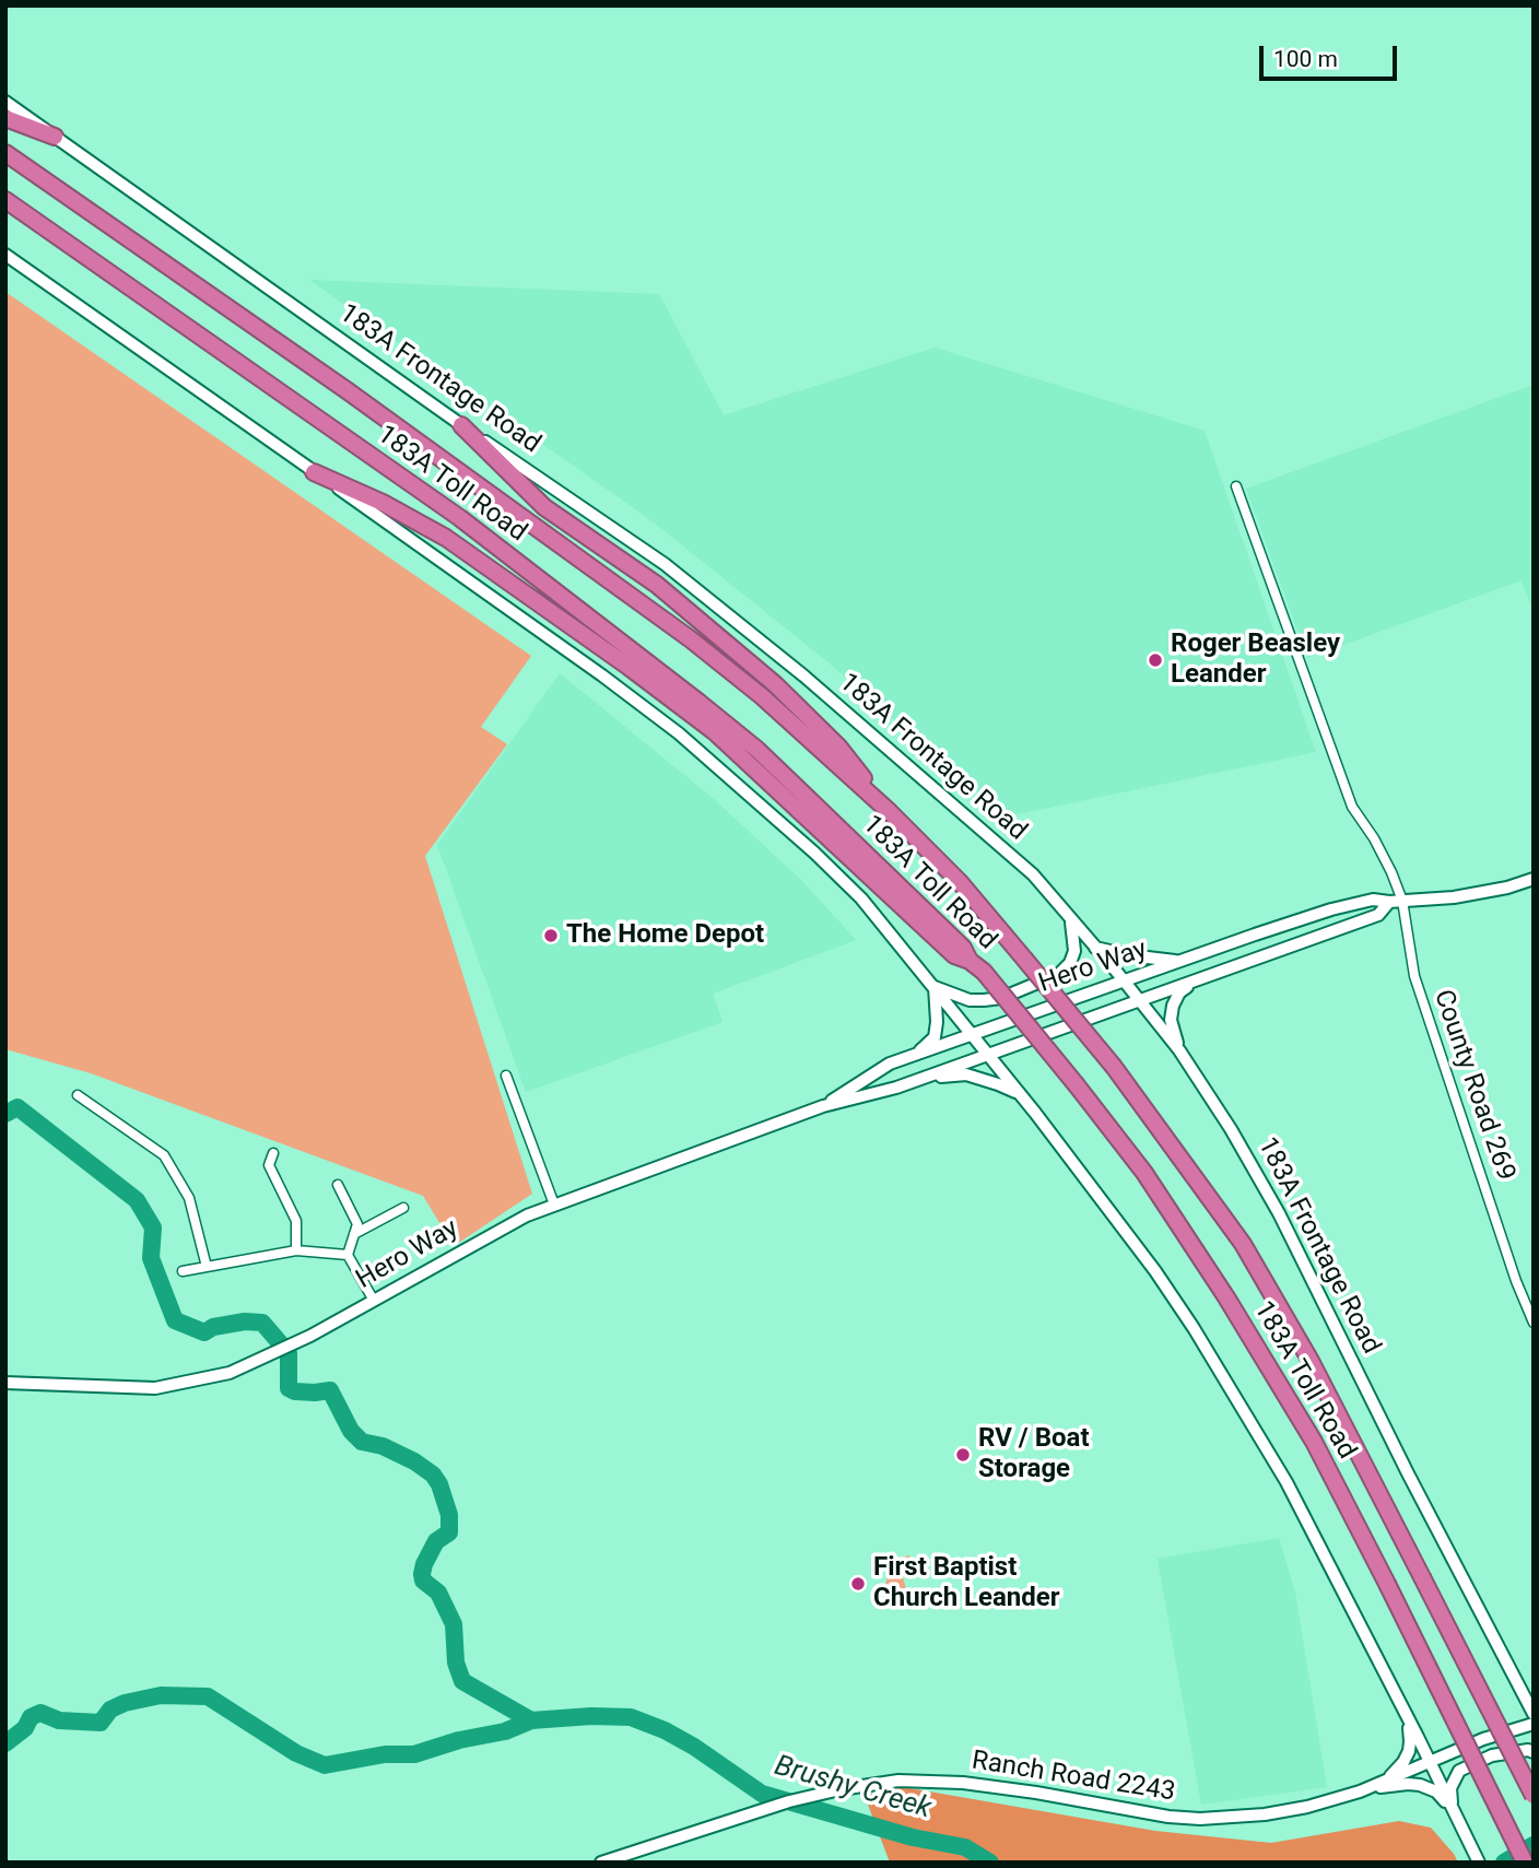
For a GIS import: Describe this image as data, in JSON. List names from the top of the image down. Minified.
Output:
{"streets":{"highway":["183A Toll Road"],"main road":["183A Frontage Road","Hero Way","Ranch Road 2243"],"street":["County Road 269"]},"crossings":[["183A Frontage Road","Hero Way"],["Hero Way","County Road 269"]],"water":["Brushy Creek"],"places":["Roger Beasley Leander","The Home Depot","RV / Boat Storage","First Baptist Church Leander"],"scale_bar":"100 m"}
